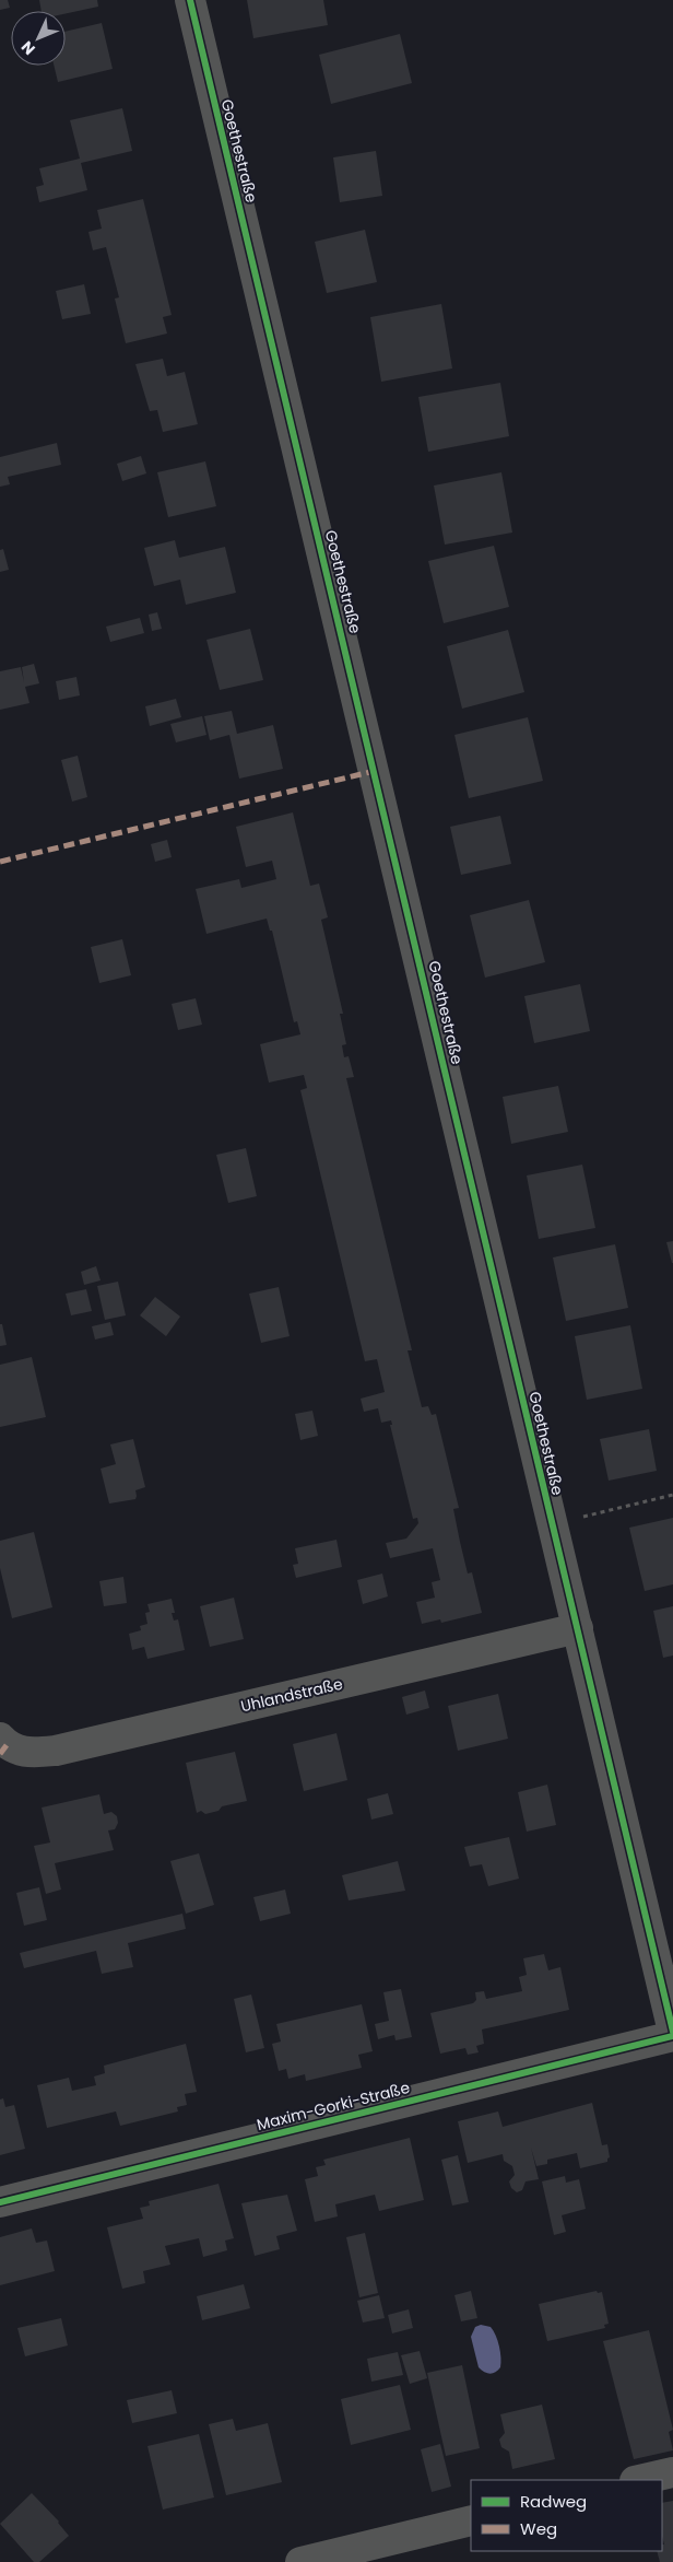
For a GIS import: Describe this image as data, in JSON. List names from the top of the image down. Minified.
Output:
{"streets":{"street":["Goethestraße","Uhlandstraße","Maxim-Gorki-Straße"]},"crossings":[["Goethestraße","Uhlandstraße"]],"legend":["Radweg","Weg"],"north":"bottom left"}
